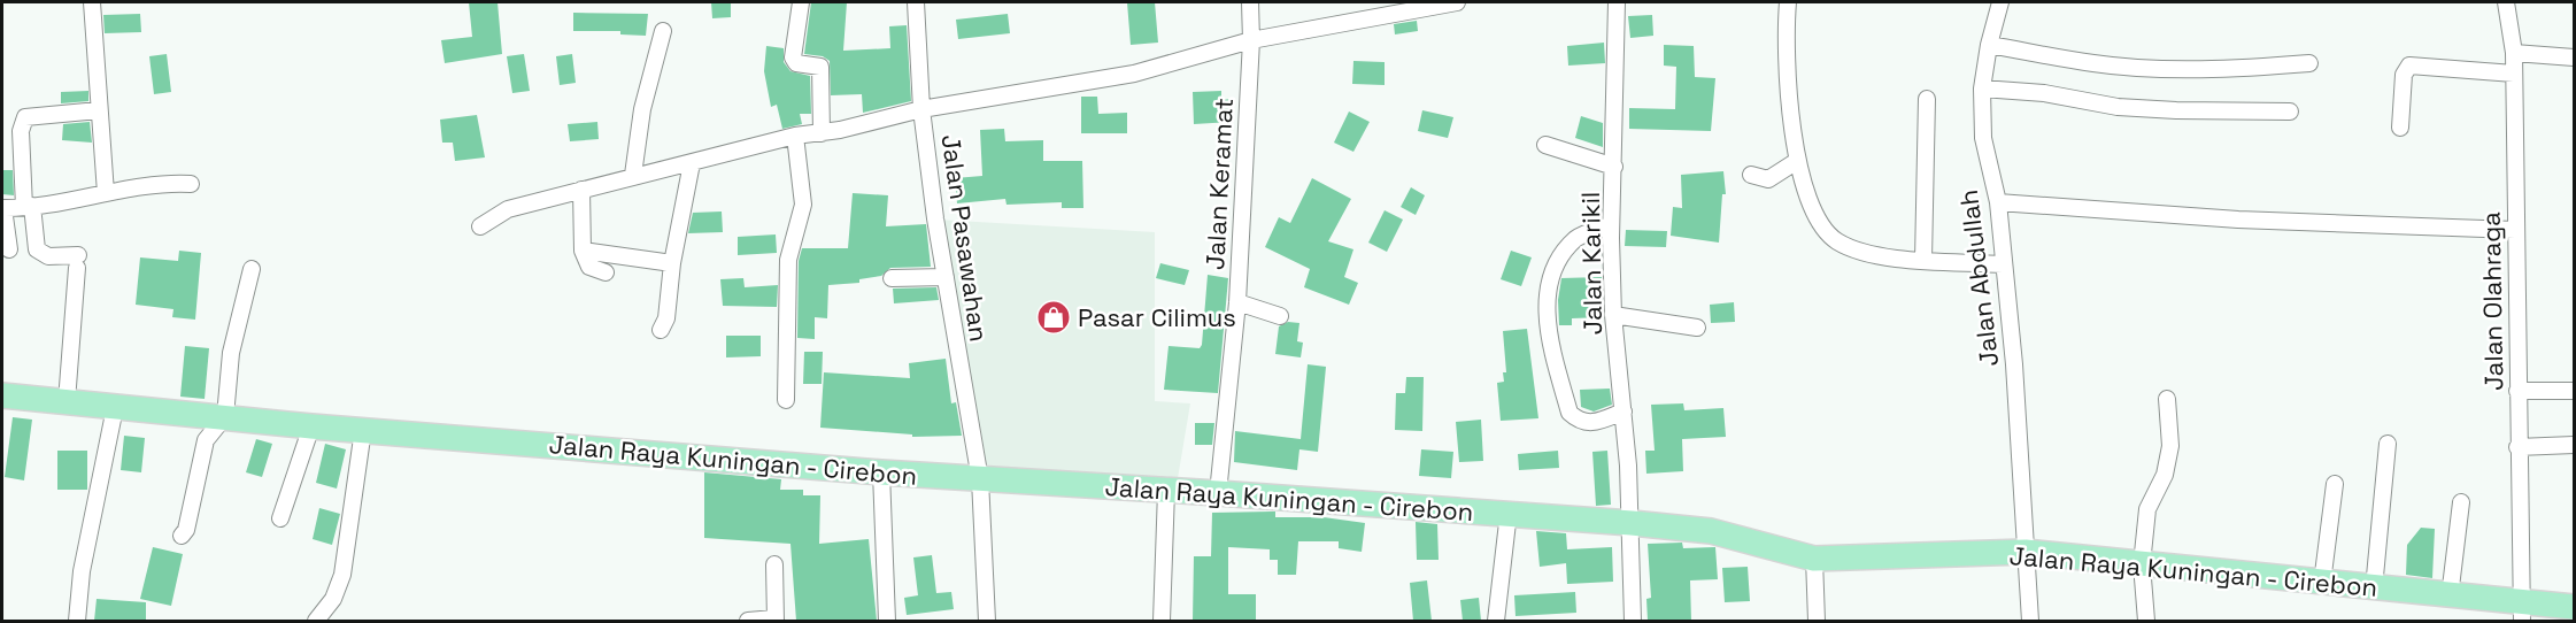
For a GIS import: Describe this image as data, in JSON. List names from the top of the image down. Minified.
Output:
{"streets":{"highway":["Jalan Raya Kuningan - Cirebon"],"street":["Jalan Keramat","Jalan Pasawahan","Jalan Karikil","Jalan Abdullah","Jalan Olahraga"]},"crossings":[["Jalan Keramat","Jalan Raya Kuningan - Cirebon"],["Jalan Pasawahan","Jalan Raya Kuningan - Cirebon"],["Jalan Karikil","Jalan Raya Kuningan - Cirebon"],["Jalan Abdullah","Jalan Raya Kuningan - Cirebon"],["Jalan Olahraga","Jalan Raya Kuningan - Cirebon"]],"places":{"shop":["Pasar Cilimus"]}}
